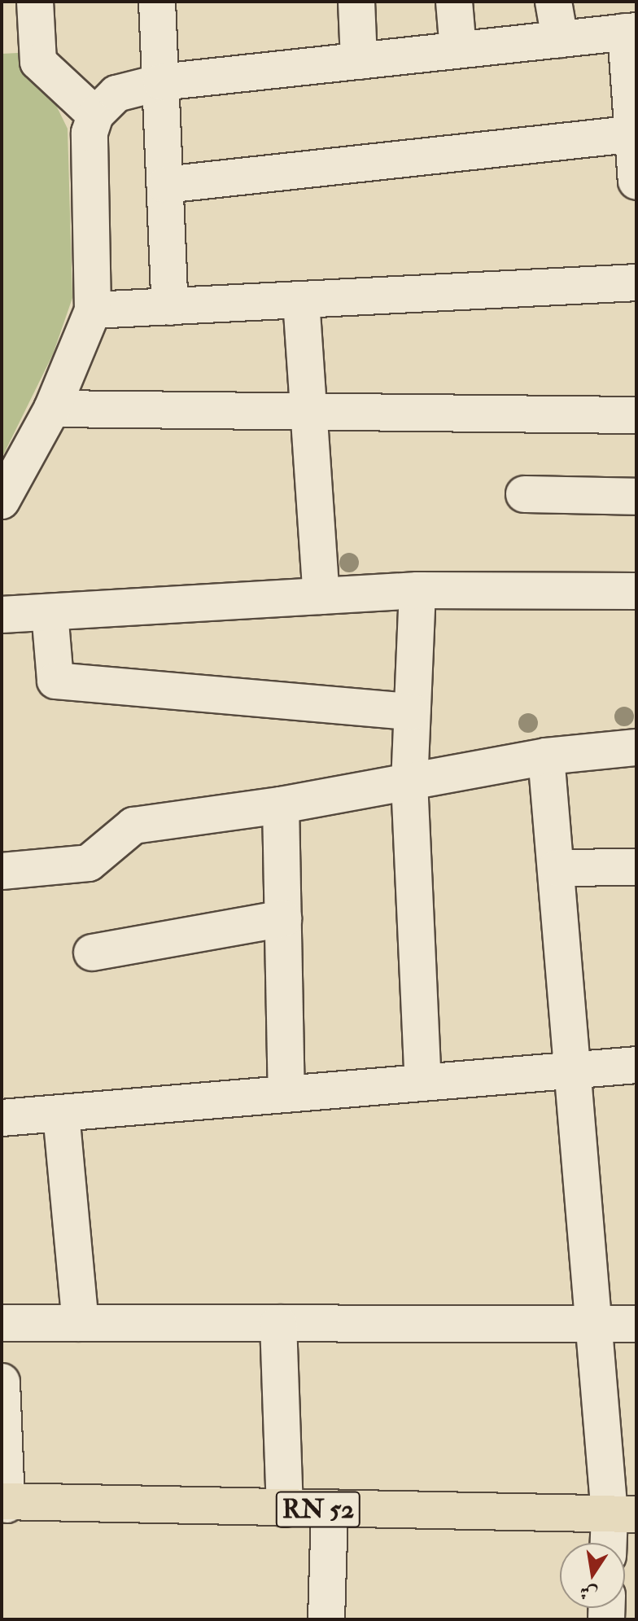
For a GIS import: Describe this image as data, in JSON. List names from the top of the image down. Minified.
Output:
{"streets":{"main road":["RN 52"]},"north":"bottom"}
